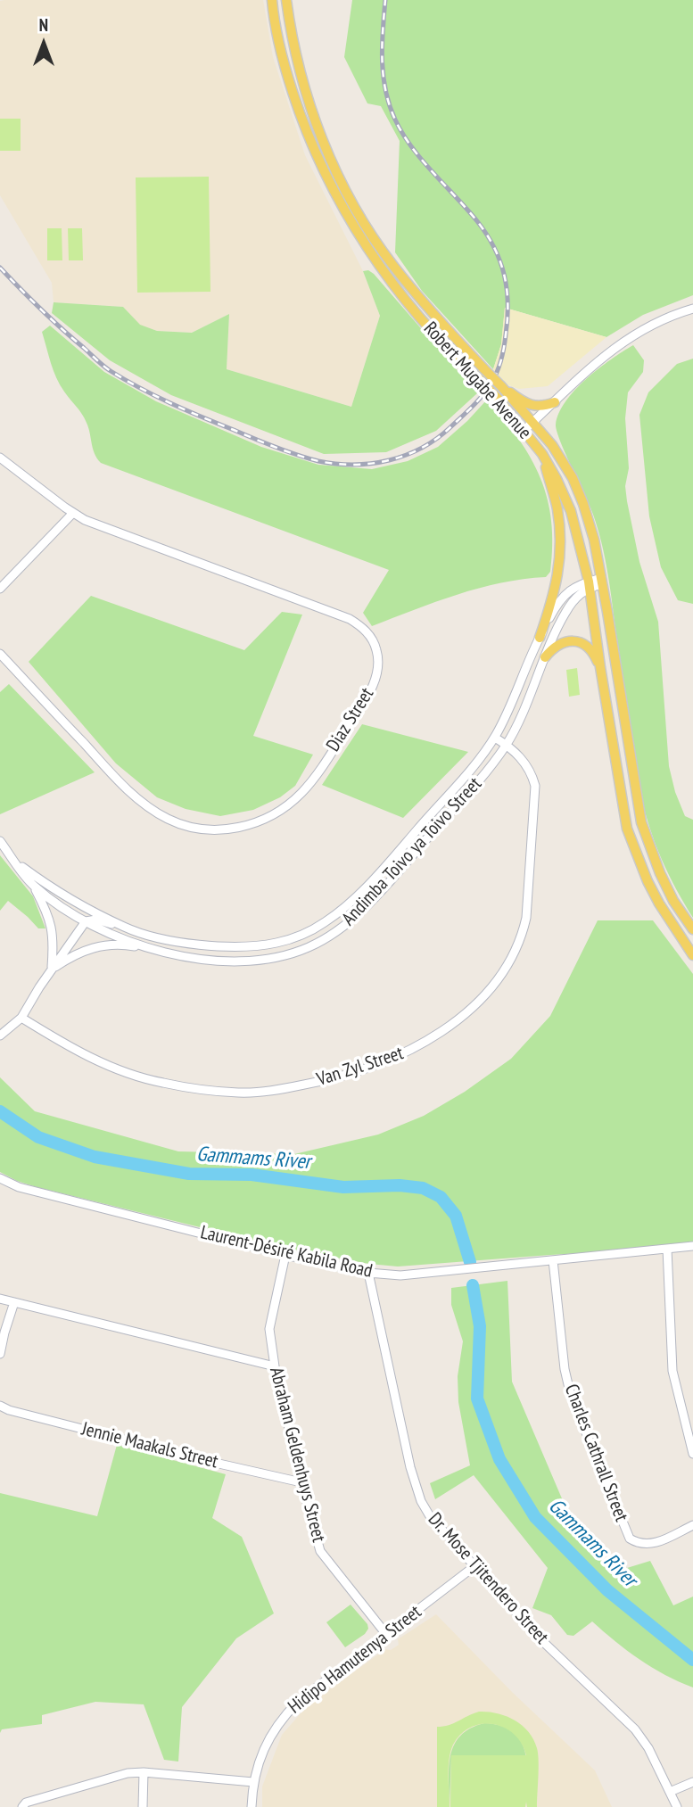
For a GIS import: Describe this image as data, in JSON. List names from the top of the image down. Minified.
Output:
{"streets":{"main road":["Robert Mugabe Avenue"],"street":["Diaz Street","Andimba Toivo ya Toivo Street","Van Zyl Street","Laurent-Désiré Kabila Road","Jennie Maakals Street","Charles Cathrall Street","Abraham Geldenhuys Street","Dr. Mose Tjitendero Street","Hidipo Hamutenya Street"]},"crossings":[["Robert Mugabe Avenue","Andimba Toivo ya Toivo Street"],["Andimba Toivo ya Toivo Street","Van Zyl Street"],["Laurent-Désiré Kabila Road","Charles Cathrall Street"],["Laurent-Désiré Kabila Road","Abraham Geldenhuys Street"],["Laurent-Désiré Kabila Road","Dr. Mose Tjitendero Street"],["Jennie Maakals Street","Abraham Geldenhuys Street"],["Abraham Geldenhuys Street","Hidipo Hamutenya Street"],["Dr. Mose Tjitendero Street","Hidipo Hamutenya Street"]],"water":["Gammams River"],"north":"top"}
